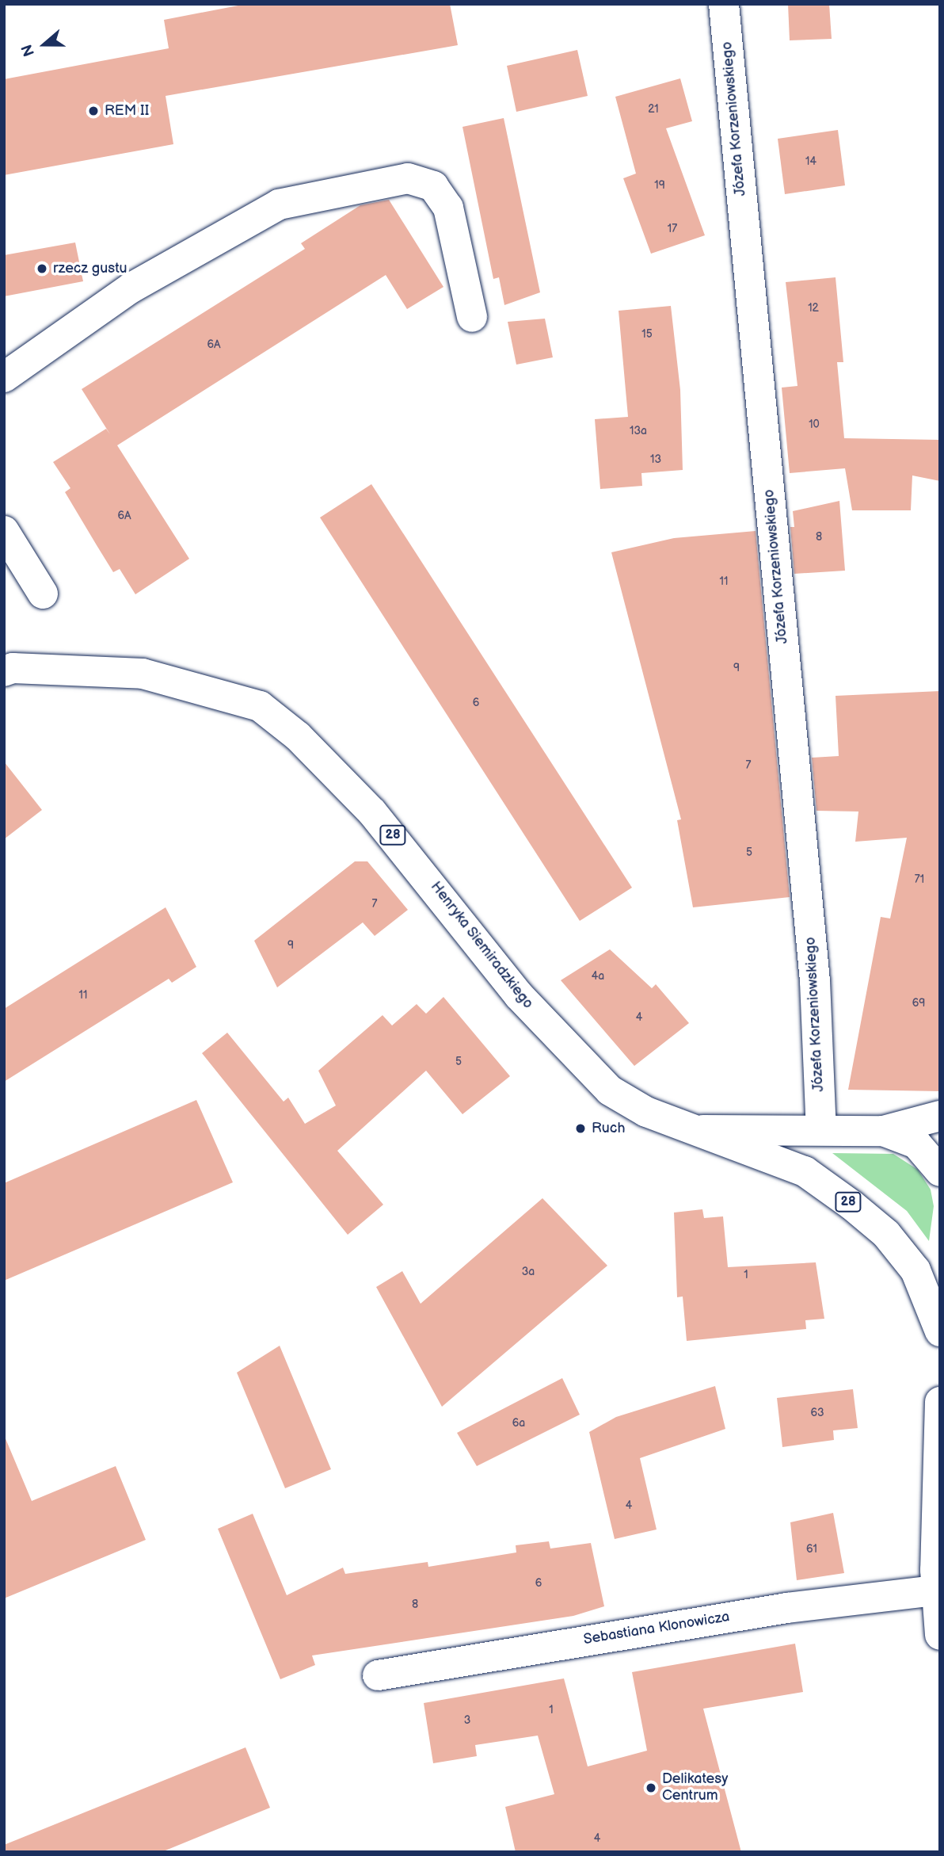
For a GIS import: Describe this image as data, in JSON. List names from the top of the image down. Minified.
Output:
{"streets":{"street":["Józefa Korzeniowskiego","28","Henryka Siemiradzkiego","Sebastiana Klonowicza"]},"places":["REM II","rzecz gustu","Ruch","Delikatesy Centrum"],"house_numbers":["21","14","19","17","12","15","6A","10","13a","13","6A","8","11","9","6","7","5","71","7","9","4a","11","69","4","5","3a","1","63","6a","4","61","6","8","1","3","4"],"north":"left"}
